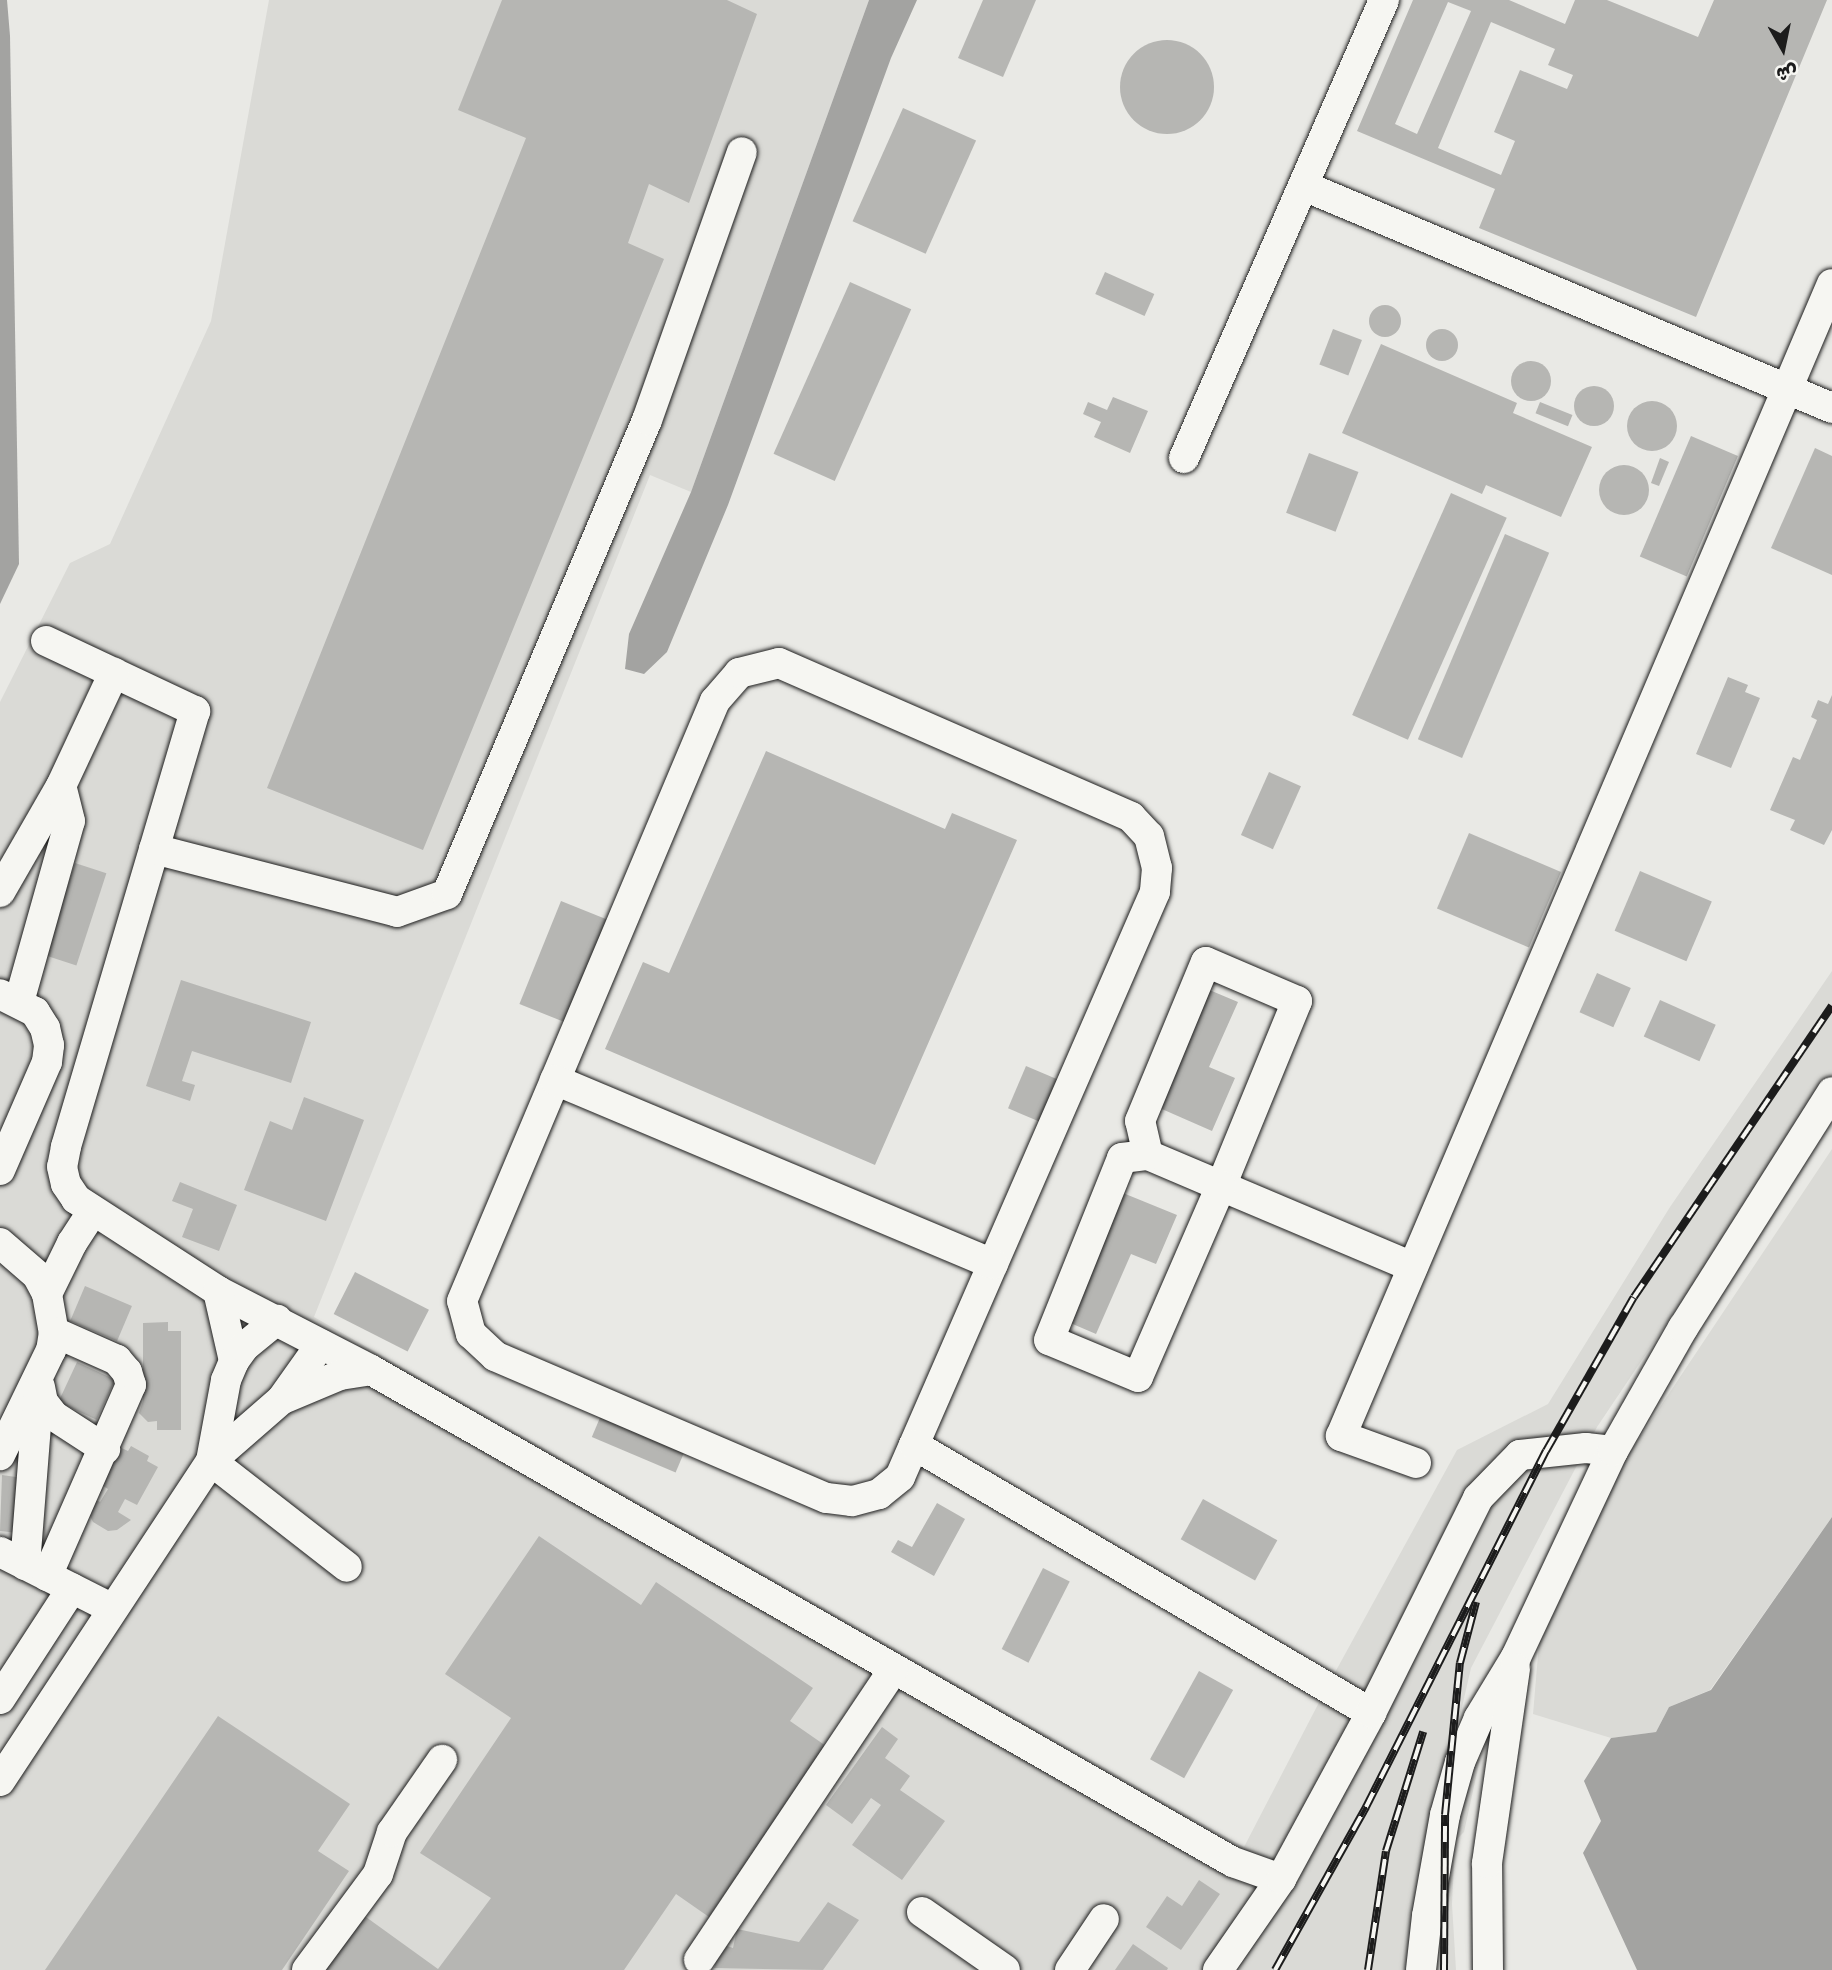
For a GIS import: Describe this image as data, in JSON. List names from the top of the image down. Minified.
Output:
{"north":"bottom"}
